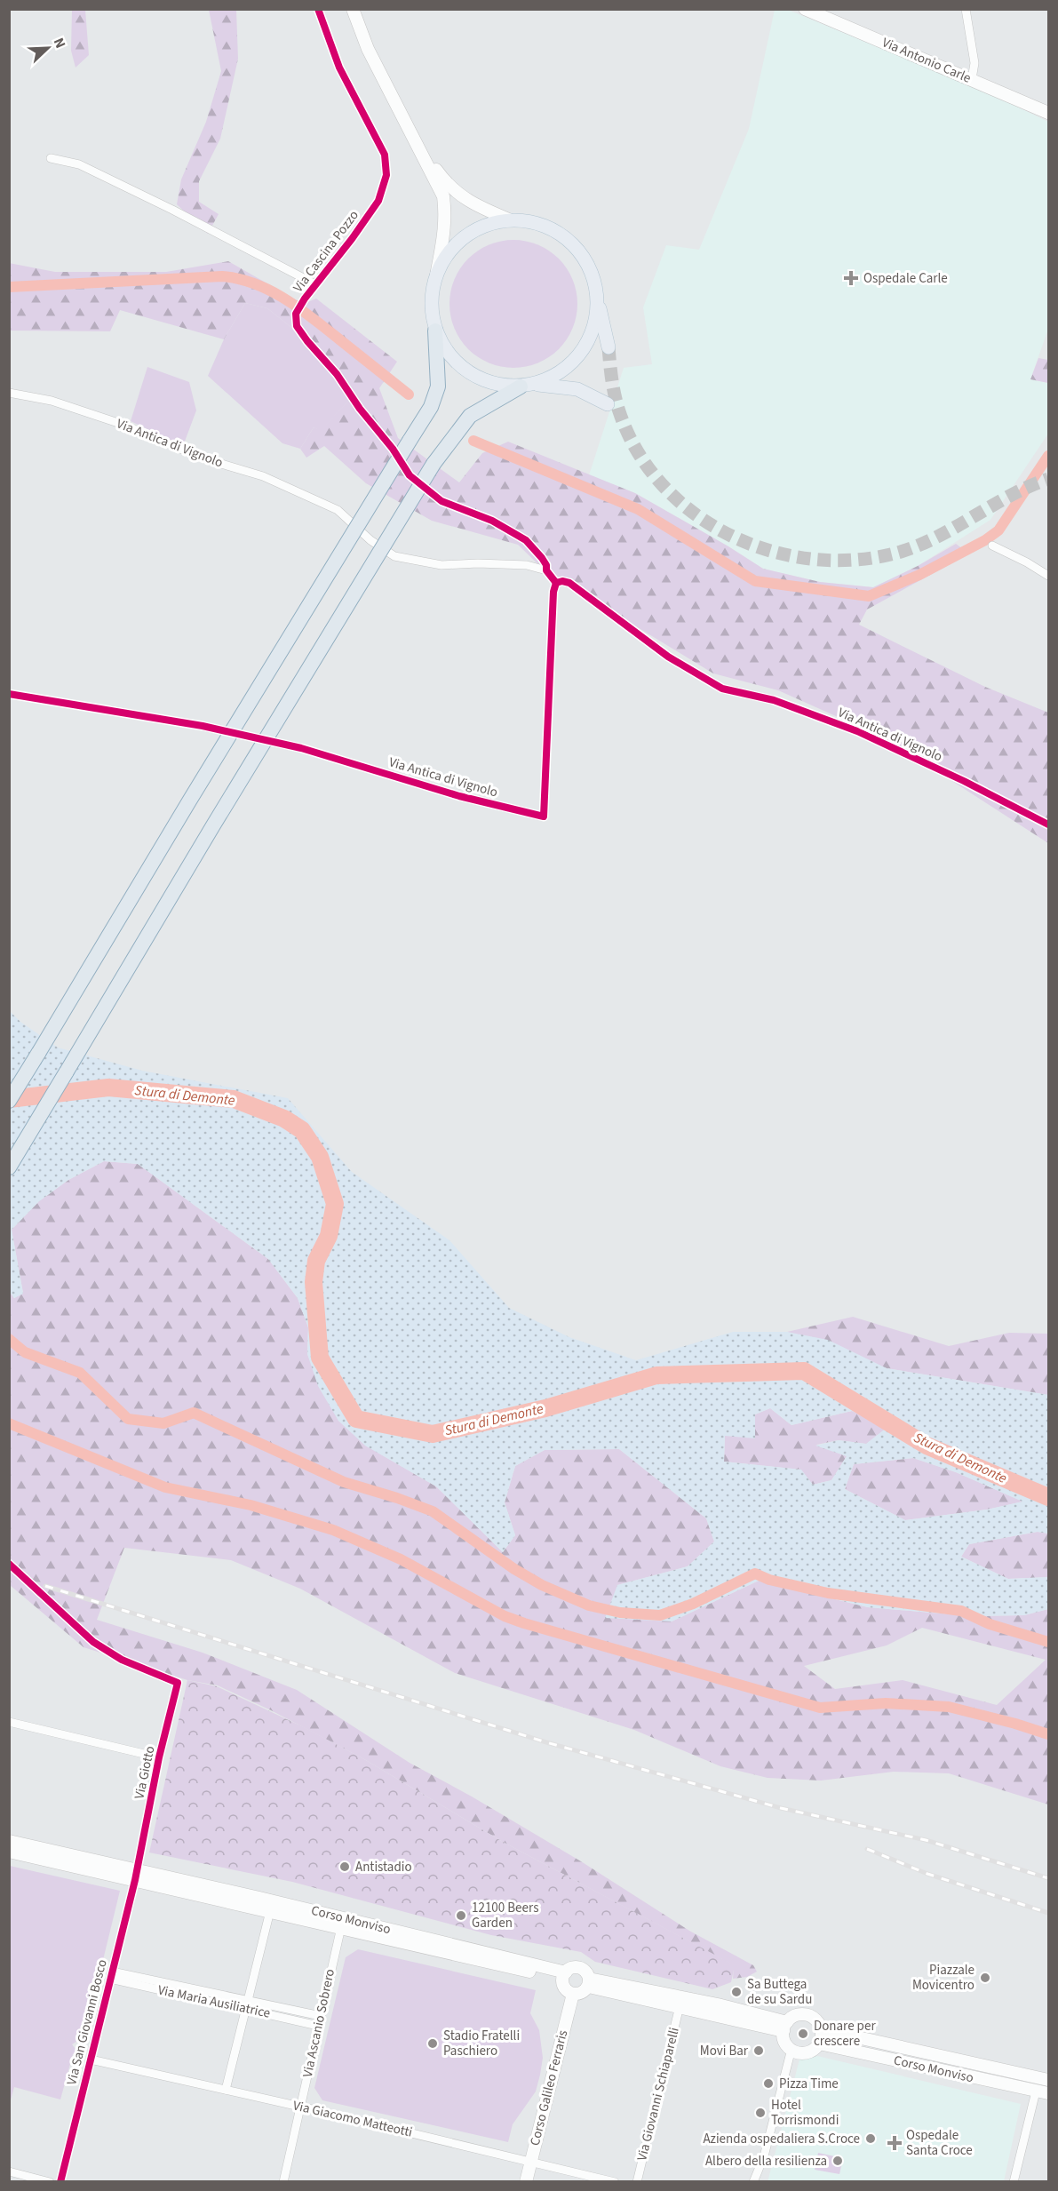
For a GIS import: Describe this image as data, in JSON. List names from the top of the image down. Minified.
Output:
{"streets":{"main road":["Via Antonio Carle","Corso Monviso","Corso Galileo Ferraris"],"street":["Via Cascina Pozzo","Via Antica di Vignolo","Via Giotto","Via Maria Ausiliatrice","Via San Giovanni Bosco","Via Ascanio Sobrero","Via Giovanni Schiaparelli","Via Giacomo Matteotti"]},"crossings":[["Via Cascina Pozzo","Via Antica di Vignolo"],["Via Giotto","Corso Monviso"],["Via Giotto","Via San Giovanni Bosco"],["Corso Monviso","Via San Giovanni Bosco"],["Corso Monviso","Via Ascanio Sobrero"],["Corso Monviso","Corso Galileo Ferraris"],["Via Maria Ausiliatrice","Via San Giovanni Bosco"],["Via Maria Ausiliatrice","Via Ascanio Sobrero"],["Via San Giovanni Bosco","Via Giacomo Matteotti"],["Via Ascanio Sobrero","Via Giacomo Matteotti"],["Corso Galileo Ferraris","Via Giacomo Matteotti"]],"water":["Stura di Demonte"],"places":{"health":["Ospedale Carle","Ospedale Santa Croce"],"other":["Antistadio","12100 Beers Garden","Piazzale Movicentro","Sa Buttega de su Sardu","Donare per crescere","Stadio Fratelli Paschiero","Movi Bar","Pizza Time","Hotel Torrismondi","Azienda ospedaliera S.Croce","Albero della resilienza"]},"north":"top right"}
